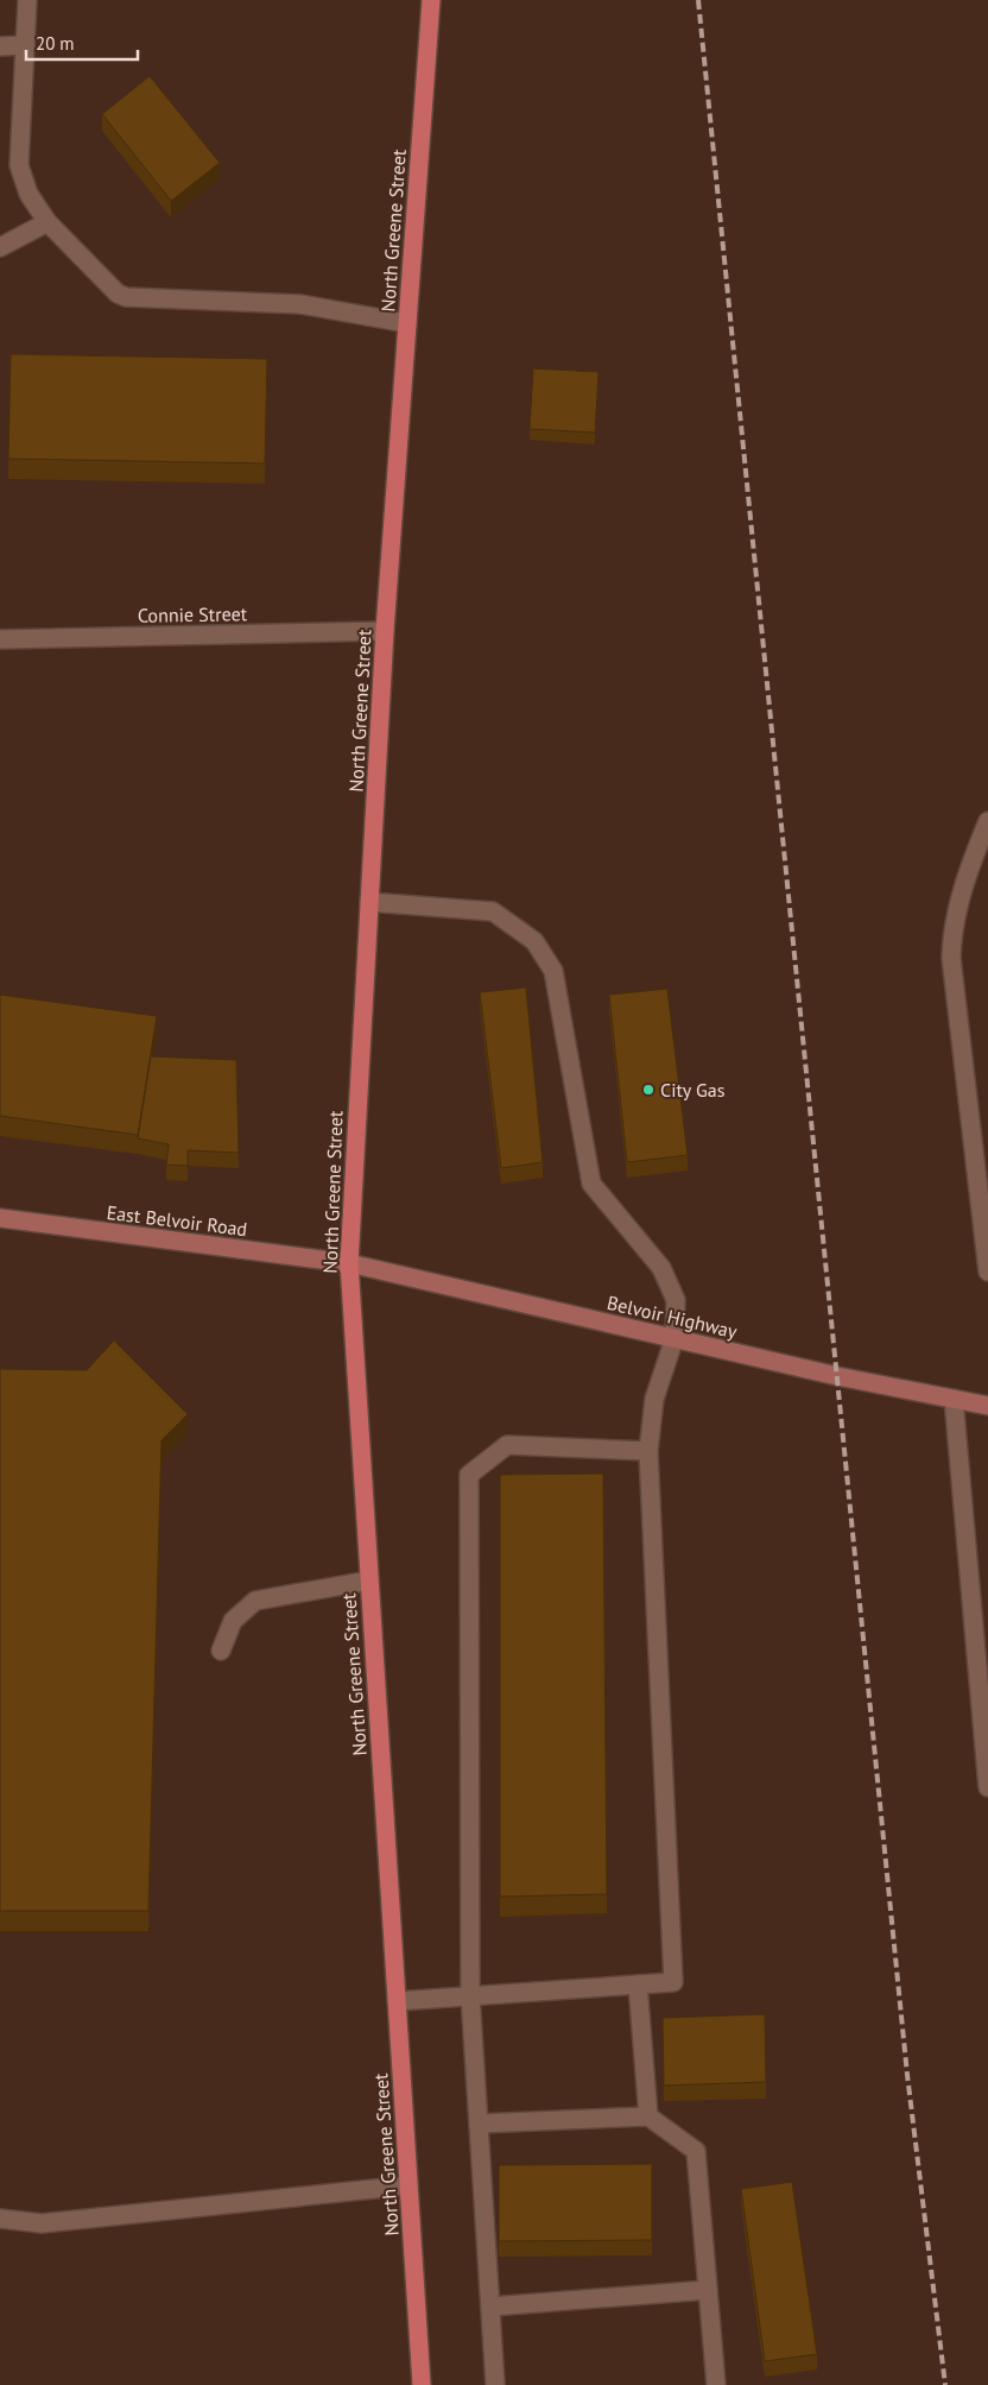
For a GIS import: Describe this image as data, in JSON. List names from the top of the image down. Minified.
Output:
{"streets":{"main road":["North Greene Street"],"street":["East Belvoir Road","Belvoir Highway"],"lane":["Connie Street"]},"crossings":[["North Greene Street","Connie Street"],["North Greene Street","East Belvoir Road"],["North Greene Street","Belvoir Highway"],["East Belvoir Road","Belvoir Highway"]],"places":["City Gas"],"scale_bar":"20 m"}
